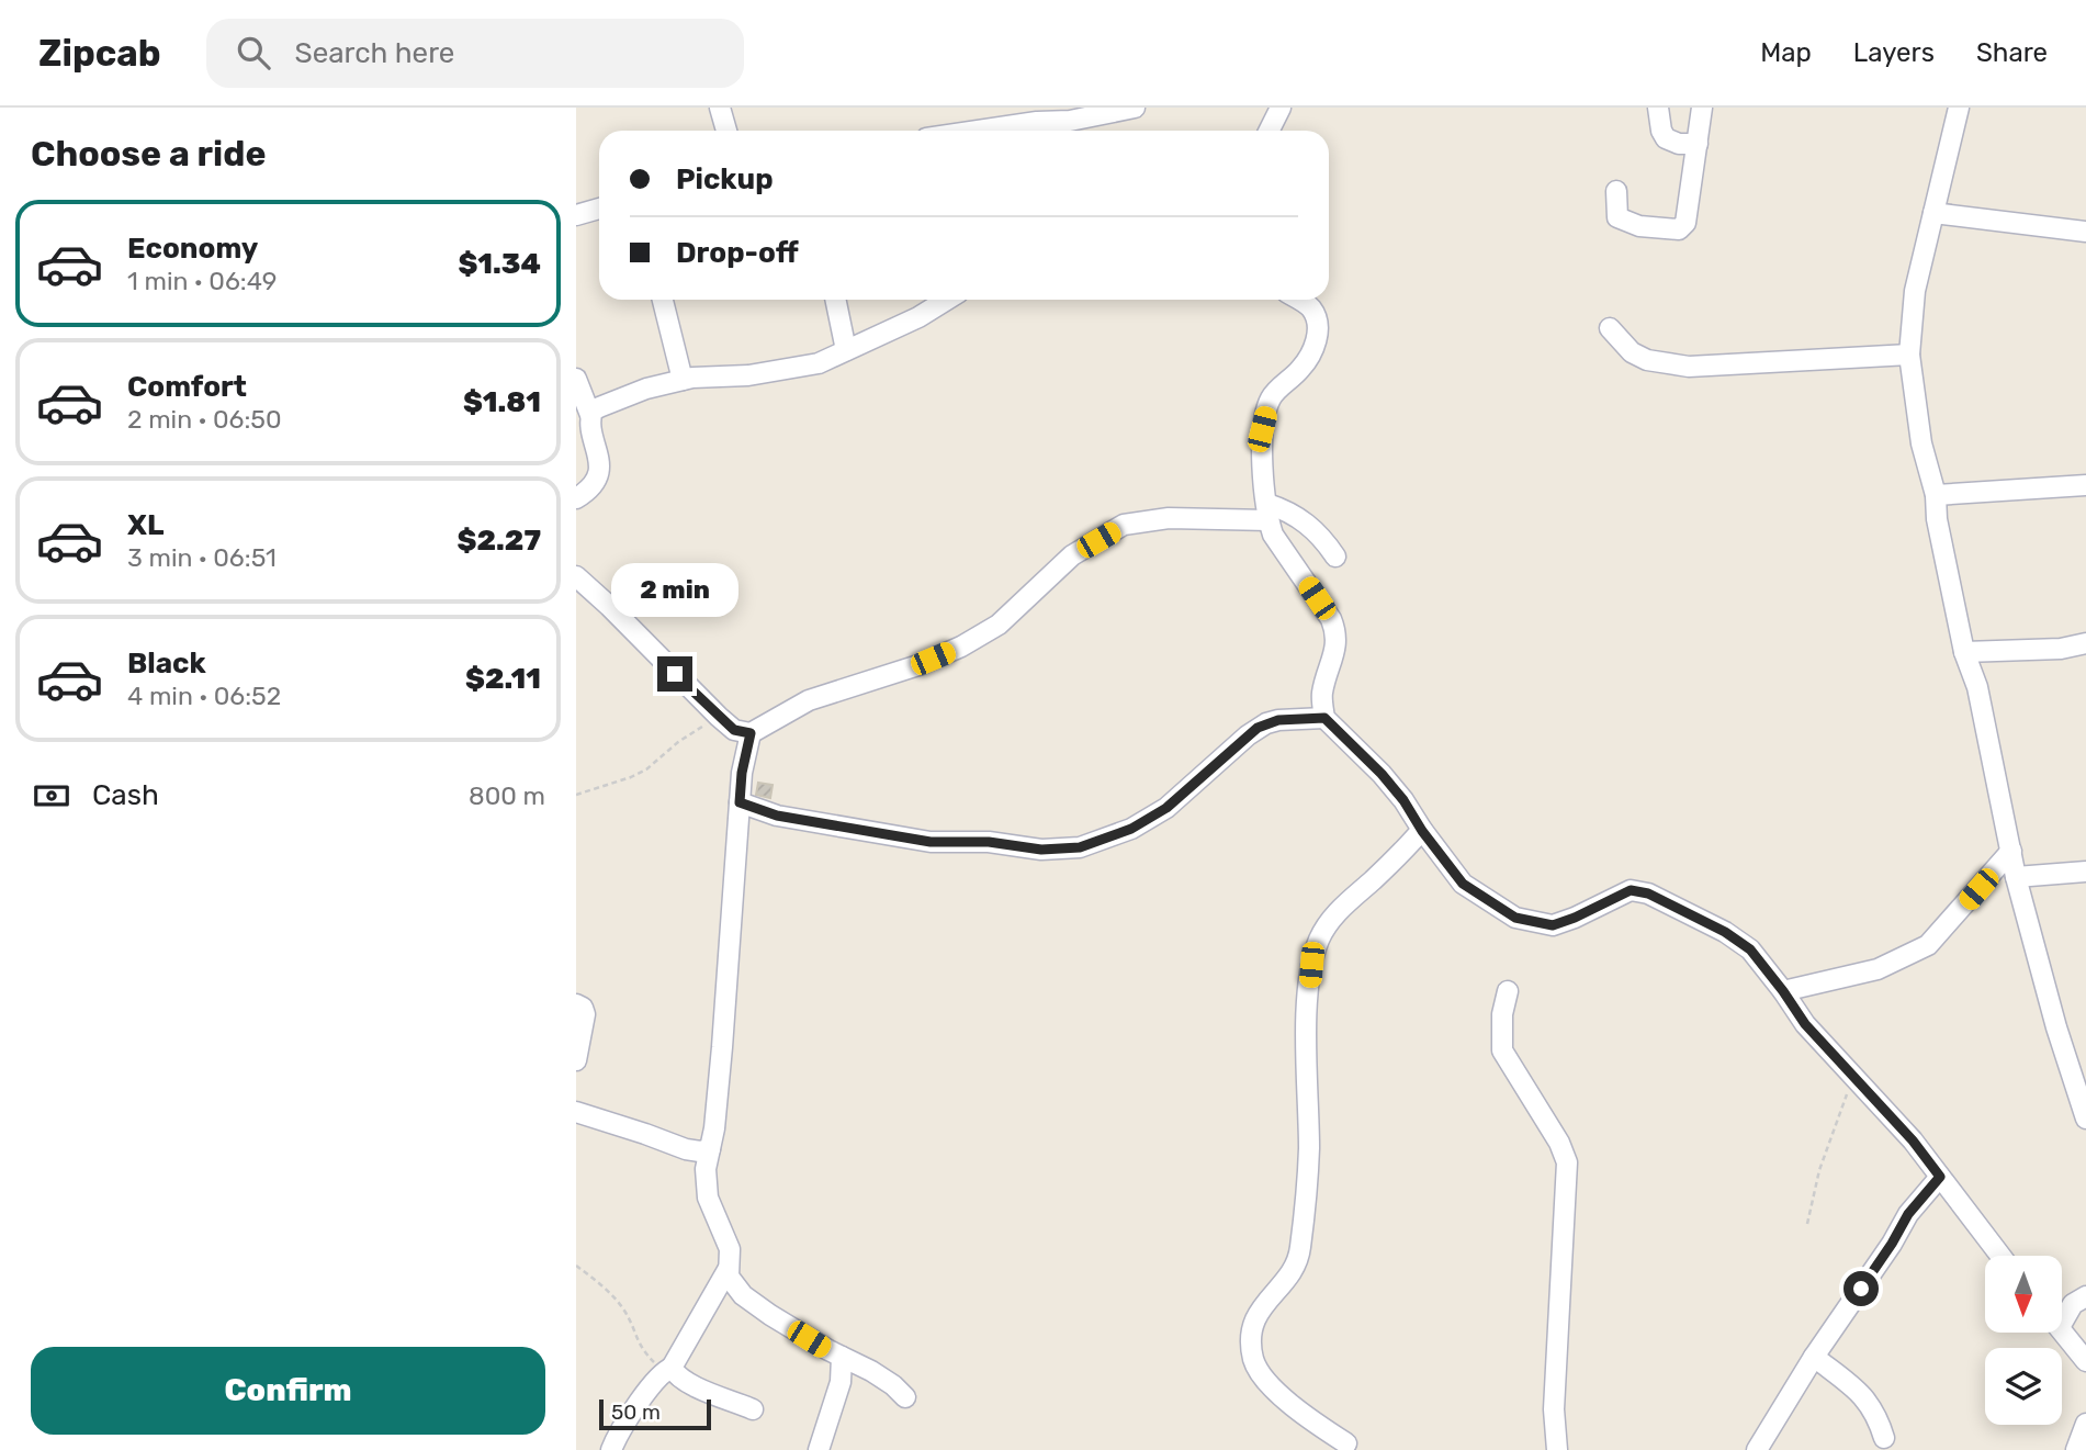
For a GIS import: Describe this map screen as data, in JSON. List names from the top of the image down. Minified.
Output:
{"scale_bar":"50 m","north":"bottom","page":{"header":"Zipcab","search":"Search here","nav":["Map","Layers","Share"],"heading":"Choose a ride","banner":["Pickup","Drop-off"],"list":[{"name":"Economy","note":"1 min · 06:49","value":"$1.34"},{"name":"Comfort","note":"2 min · 06:50","value":"$1.81"},{"name":"XL","note":"3 min · 06:51","value":"$2.27"},{"name":"Black","note":"4 min · 06:52","value":"$2.11"}],"bubble":"2 min","pay":["Cash","800 m"],"buttons":"Confirm","scale":"50 m"}}
